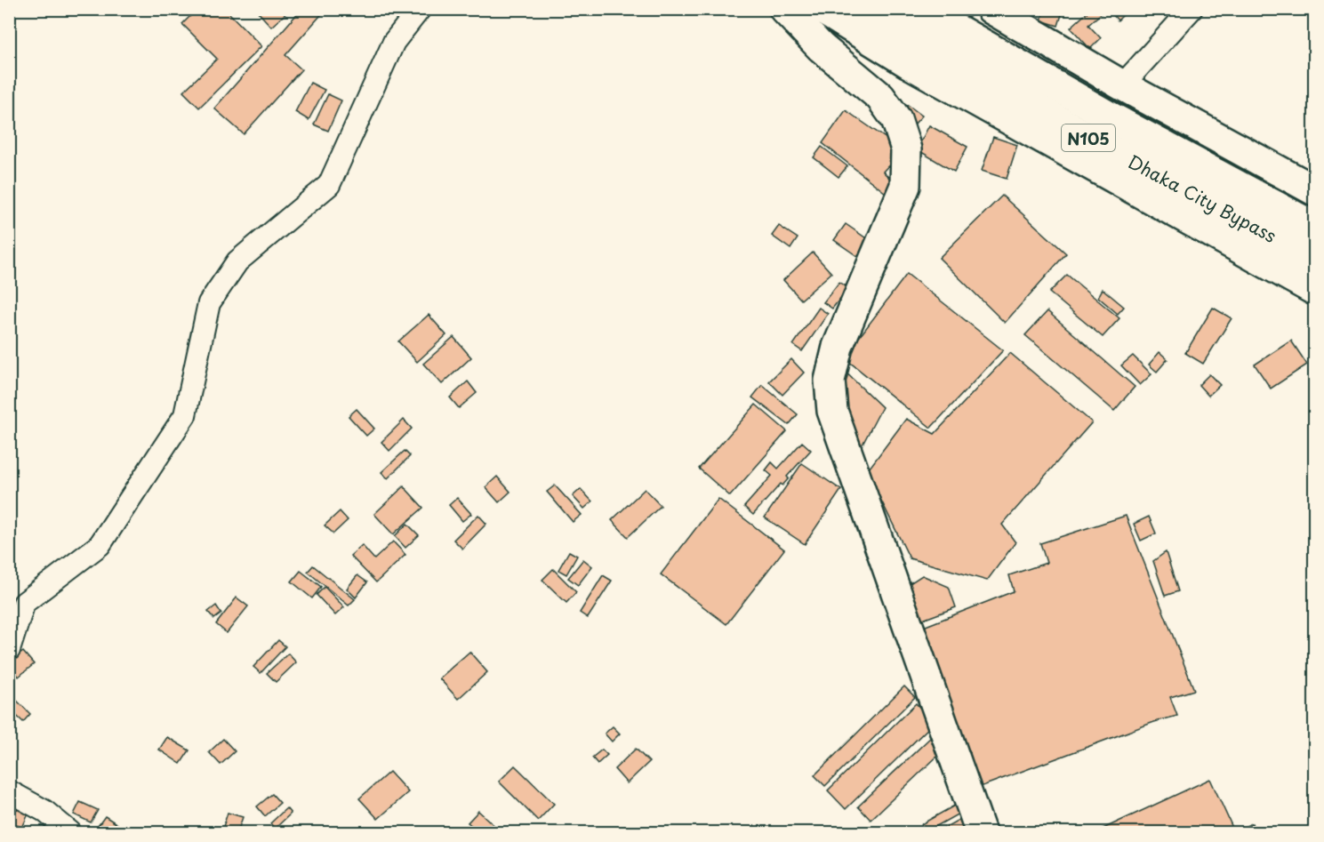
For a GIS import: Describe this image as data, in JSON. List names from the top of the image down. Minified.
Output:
{"streets":{"main road":["N105","Dhaka City Bypass"]}}
